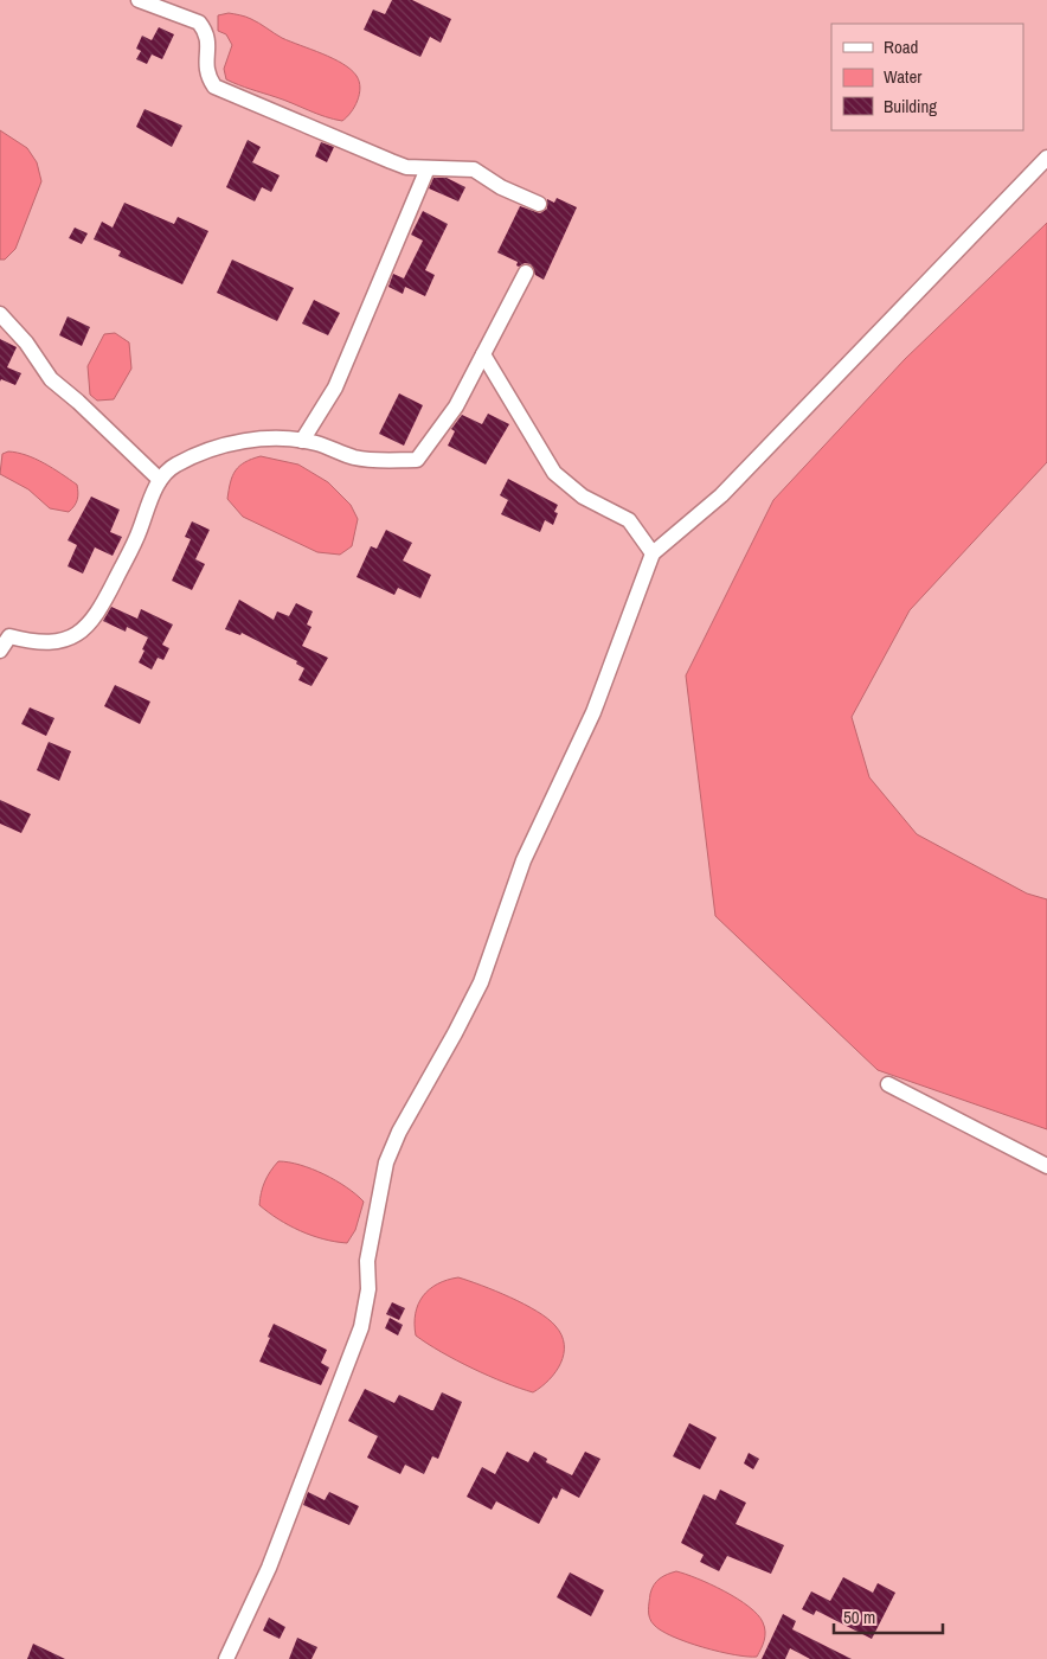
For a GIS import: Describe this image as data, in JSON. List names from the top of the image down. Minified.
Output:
{"legend":["Road","Water","Building"],"scale_bar":"50 m"}
